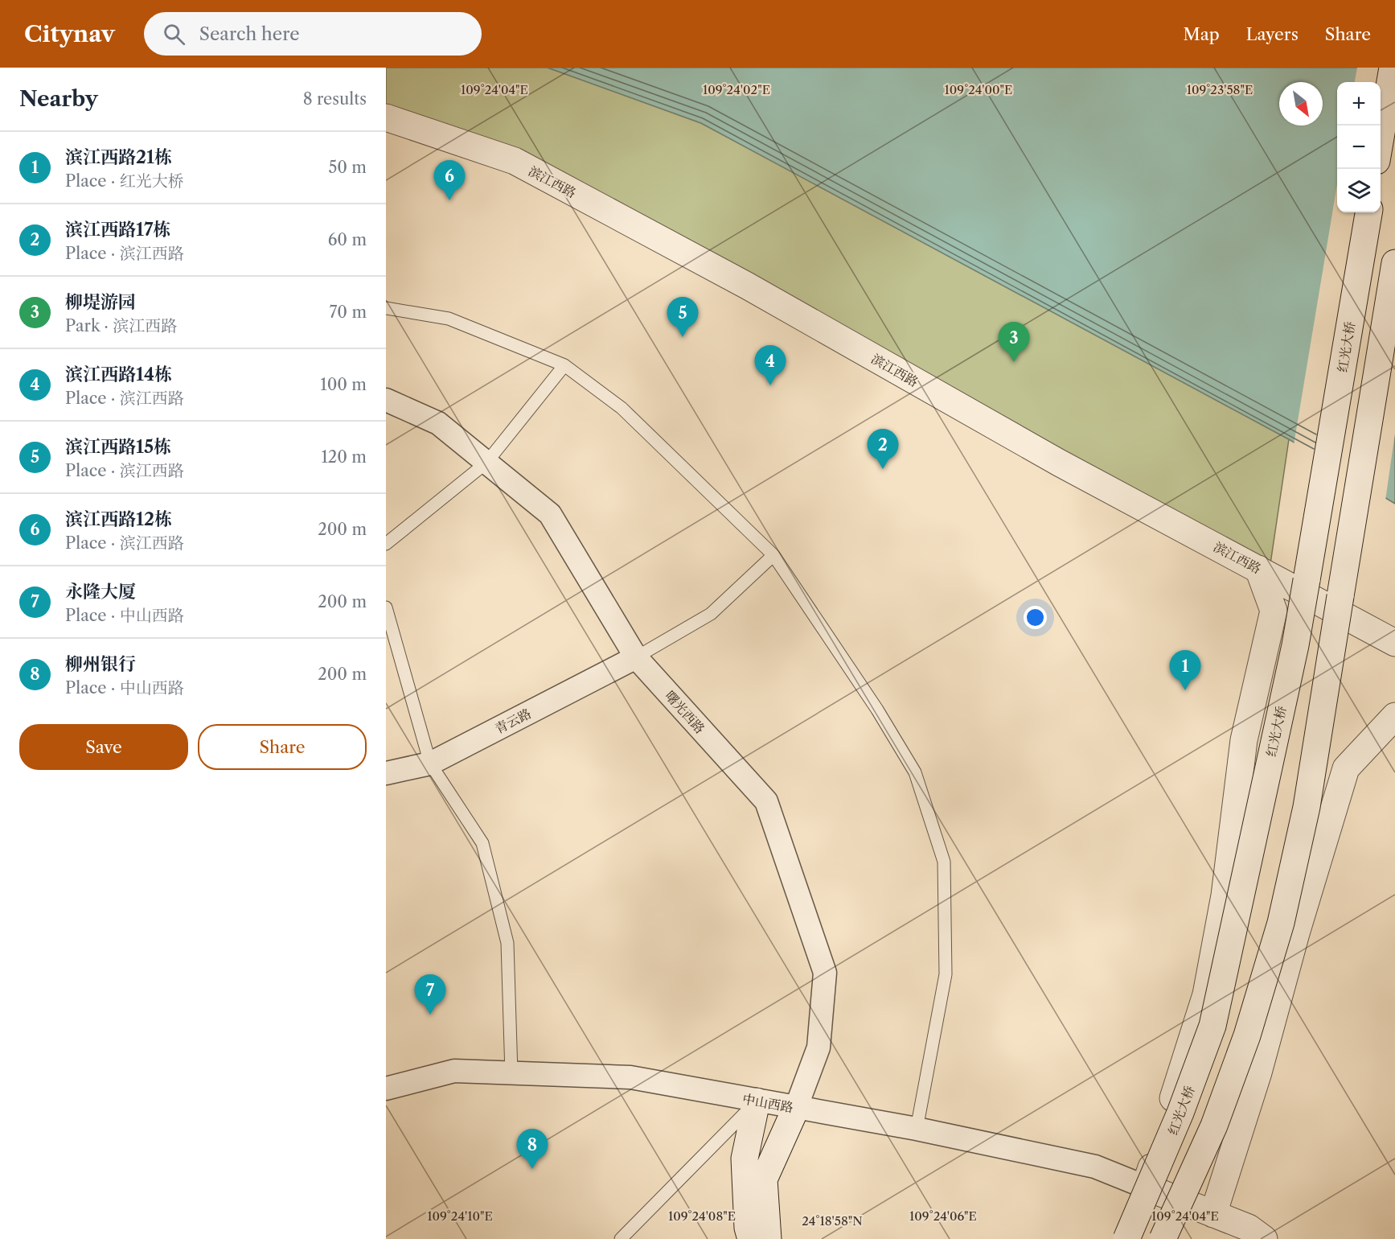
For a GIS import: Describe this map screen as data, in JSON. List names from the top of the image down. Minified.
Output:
{"streets":{"street":["滨江西路","红光大桥","曙光西路","青云路","中山西路"]},"crossings":[["曙光西路","青云路"],["曙光西路","中山西路"]],"north":"bottom right","page":{"header":"Citynav","search":"Search here","nav":["Map","Layers","Share"],"heading":["Nearby","8 results"],"map_buttons":["+","−"],"list":[{"mark":"1","name":"滨江西路21栋","note":"Place · 红光大桥","value":"50 m"},{"mark":"2","name":"滨江西路17栋","note":"Place · 滨江西路","value":"60 m"},{"mark":"3","name":"柳堤游园","note":"Park · 滨江西路","value":"70 m"},{"mark":"4","name":"滨江西路14栋","note":"Place · 滨江西路","value":"100 m"},{"mark":"5","name":"滨江西路15栋","note":"Place · 滨江西路","value":"120 m"},{"mark":"6","name":"滨江西路12栋","note":"Place · 滨江西路","value":"200 m"},{"mark":"7","name":"永隆大厦","note":"Place · 中山西路","value":"200 m"},{"mark":"8","name":"柳州银行","note":"Place · 中山西路","value":"200 m"}],"pins":["6","5","3","4","2","1","7","8"],"buttons":["Save","Share"]},"coordinates":["109°24'04\"E","109°24'02\"E","109°24'00\"E","109°23'58\"E","109°24'10\"E","109°24'08\"E","109°24'06\"E","24°18'58\"N"]}
